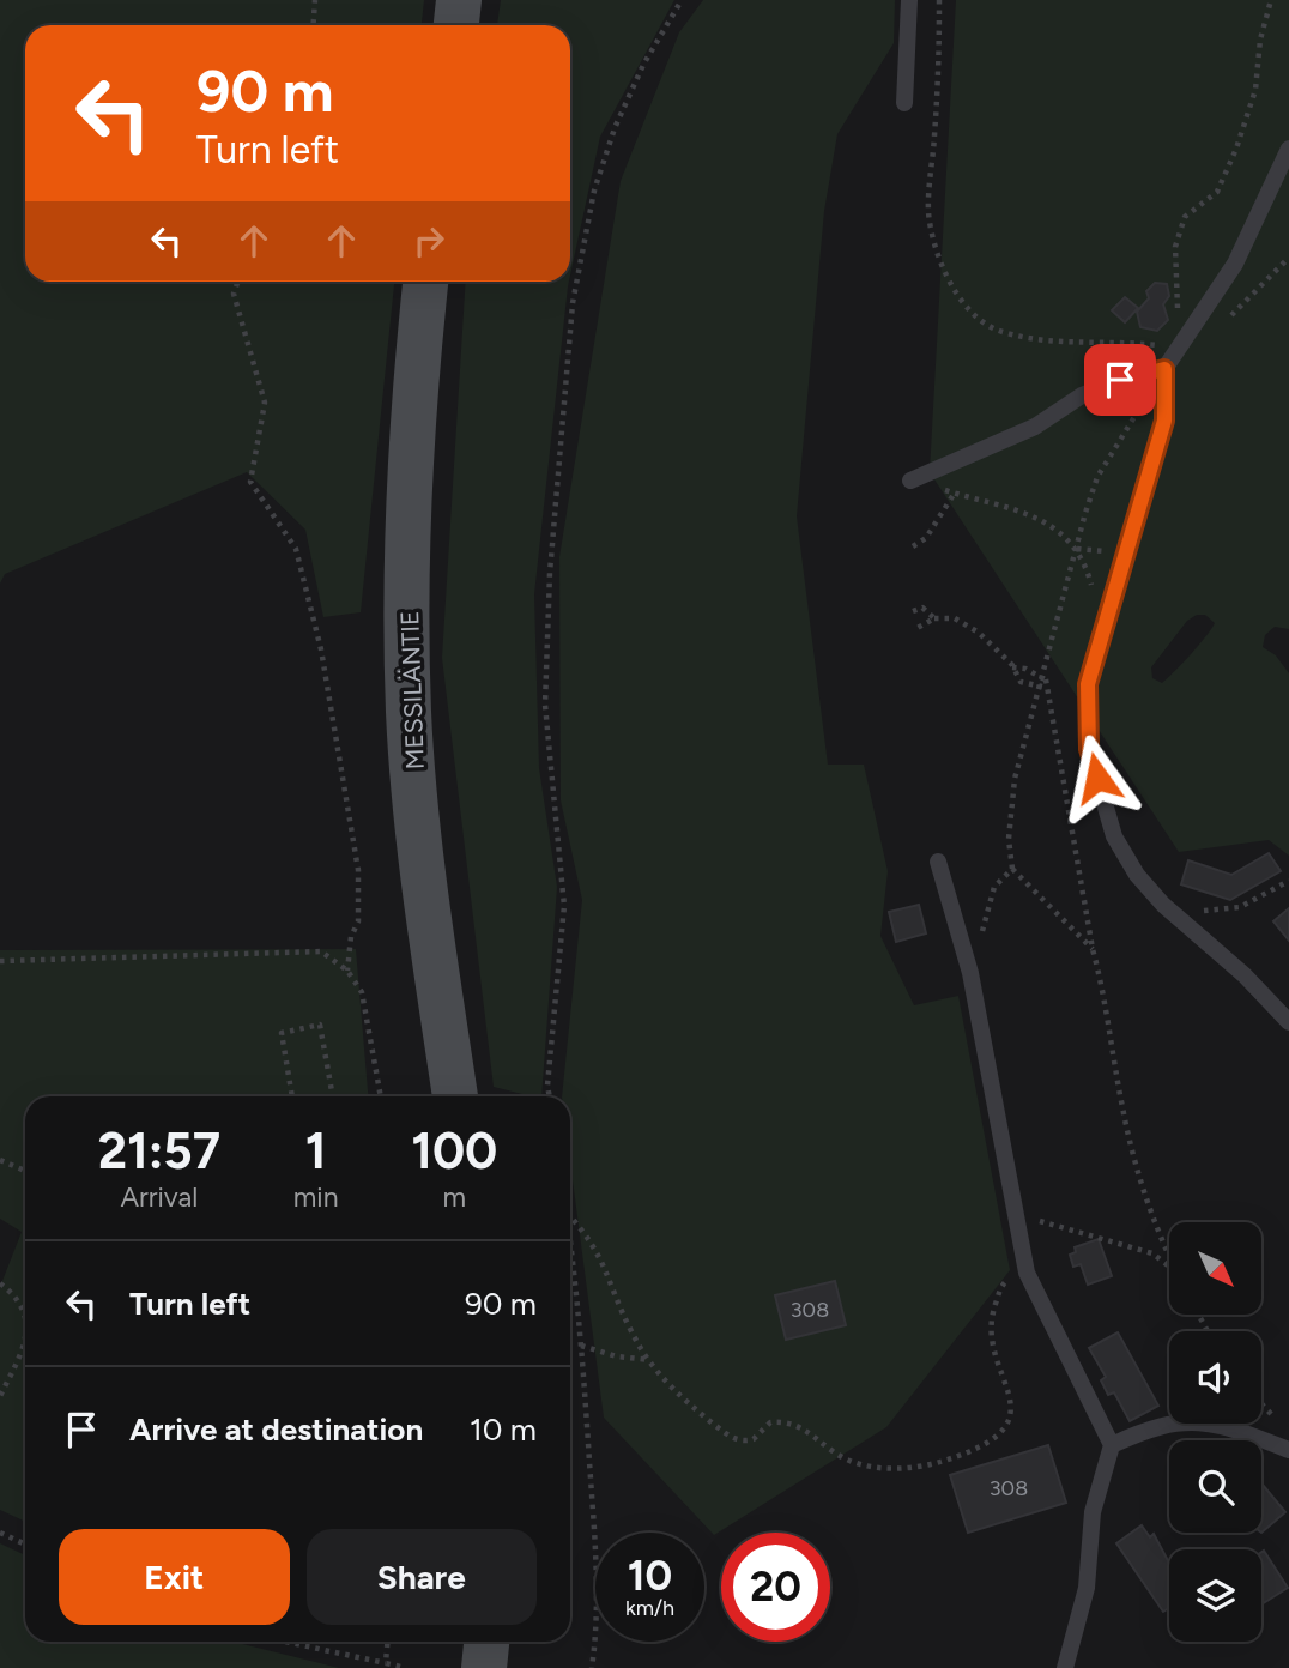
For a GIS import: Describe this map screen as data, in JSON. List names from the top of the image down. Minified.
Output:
{"streets":{"street":["MESSILÄNTIE"]},"house_numbers":["308","308"],"north":"bottom right","page":{"turn":["90 m","Turn left"],"eta":["21:57","Arrival","1","min","100","m"],"list":[{"name":"Turn left","value":"90 m"},{"name":"Arrive at destination","value":"10 m"}],"buttons":["Exit","Share"],"speed":"10 km/h","limit":"20"}}
